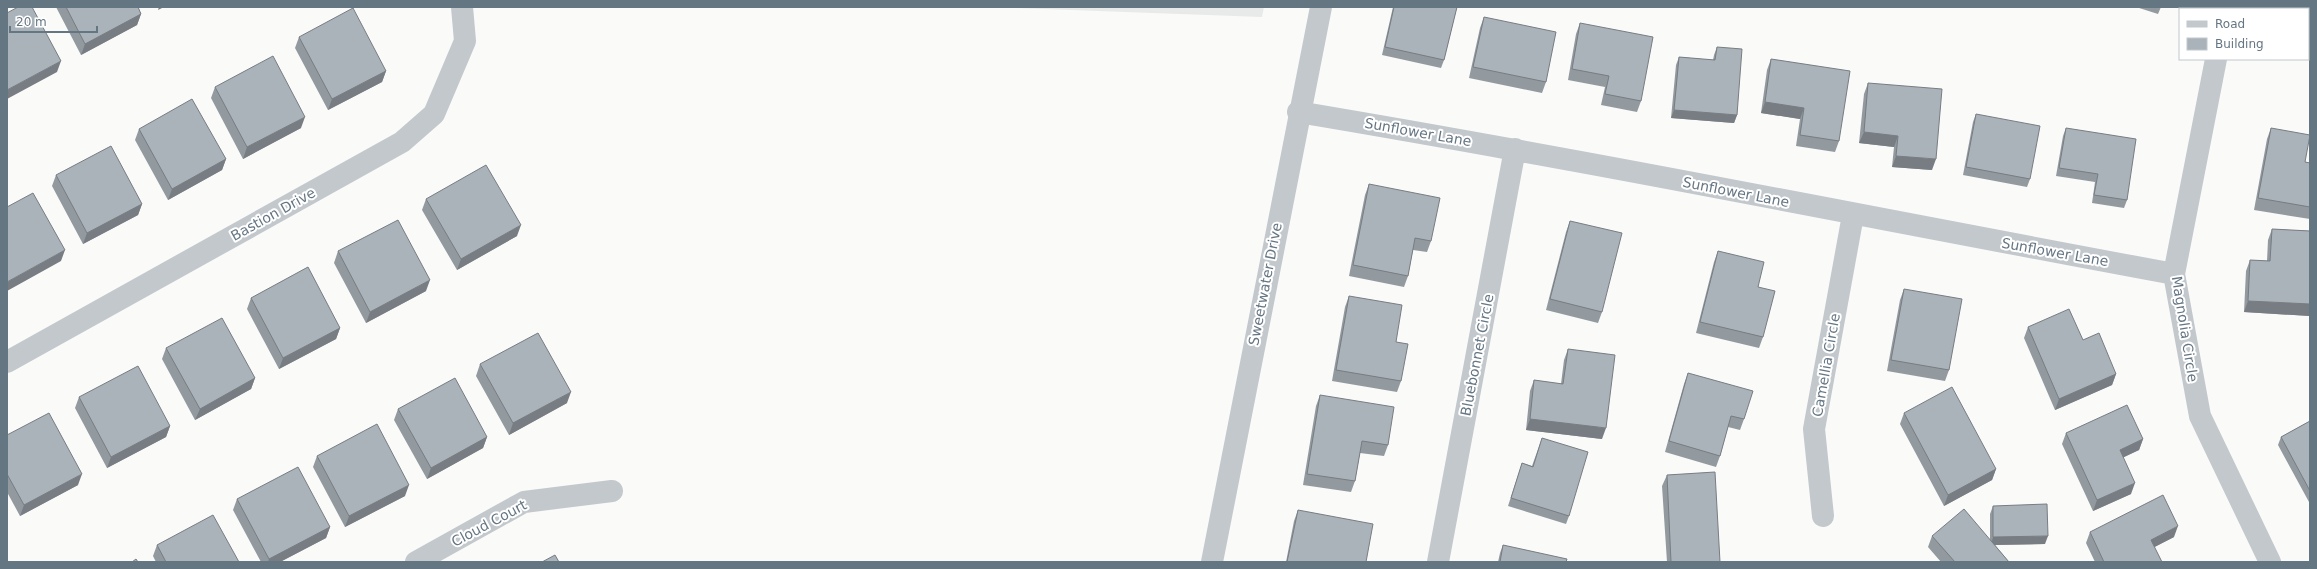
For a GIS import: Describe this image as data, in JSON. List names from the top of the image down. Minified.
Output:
{"streets":{"street":["Sunflower Lane","Bastion Drive","Sweetwater Drive","Magnolia Circle","Bluebonnet Circle","Camellia Circle","Cloud Court"]},"crossings":[["Sunflower Lane","Sweetwater Drive"],["Sunflower Lane","Magnolia Circle"],["Sunflower Lane","Bluebonnet Circle"],["Sunflower Lane","Camellia Circle"]],"legend":["Road","Building"],"scale_bar":"20 m"}
